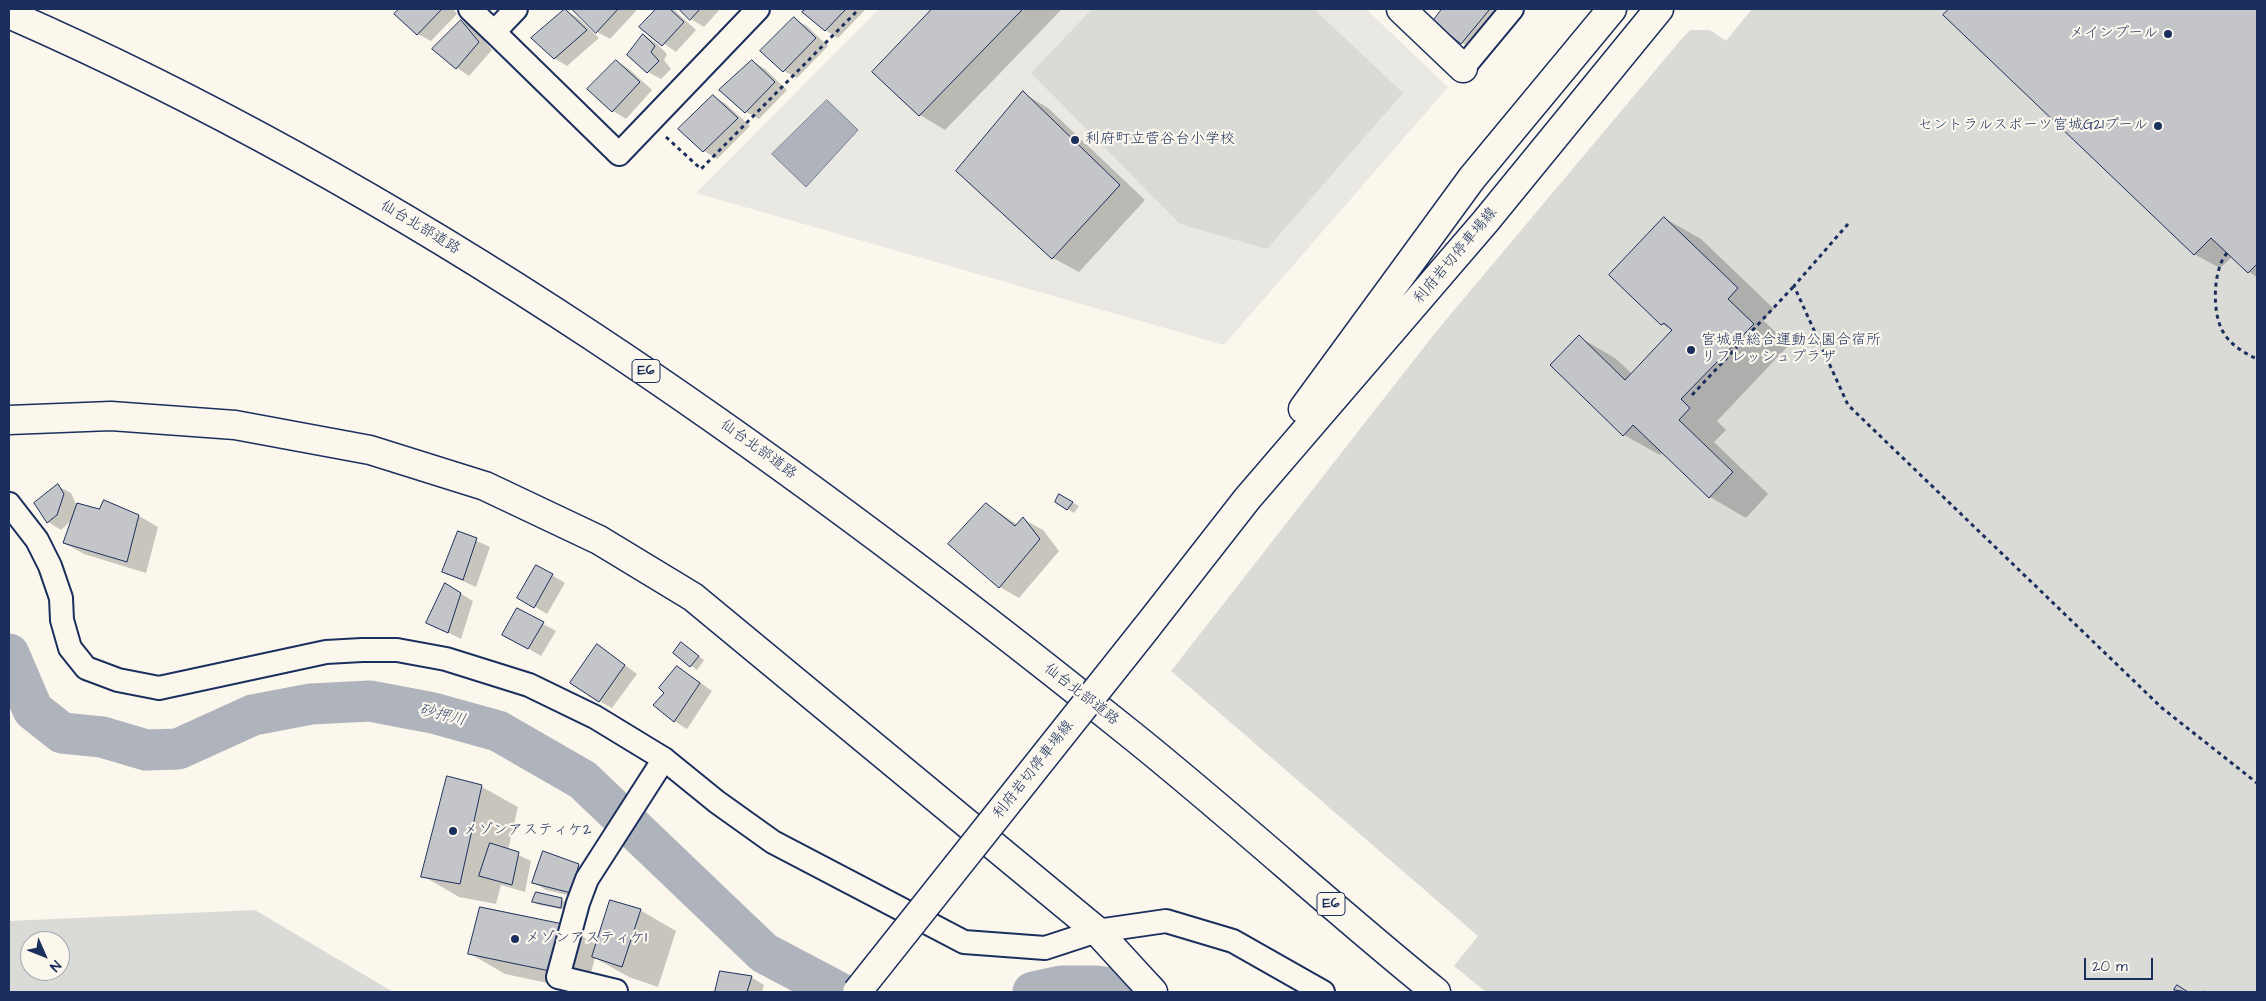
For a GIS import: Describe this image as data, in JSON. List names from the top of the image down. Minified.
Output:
{"streets":{"main road":["仙台北部道路","利府岩切停車場線","E6"]},"water":["砂押川"],"places":["メインプール","セントラルスポーツ宮城G21プール","利府町立菅谷台小学校","宮城県総合運動公園合宿所 リフレッシュプラザ","メゾンアスティケ2","メゾンアスティケ1"],"scale_bar":"20 m","north":"bottom right"}
